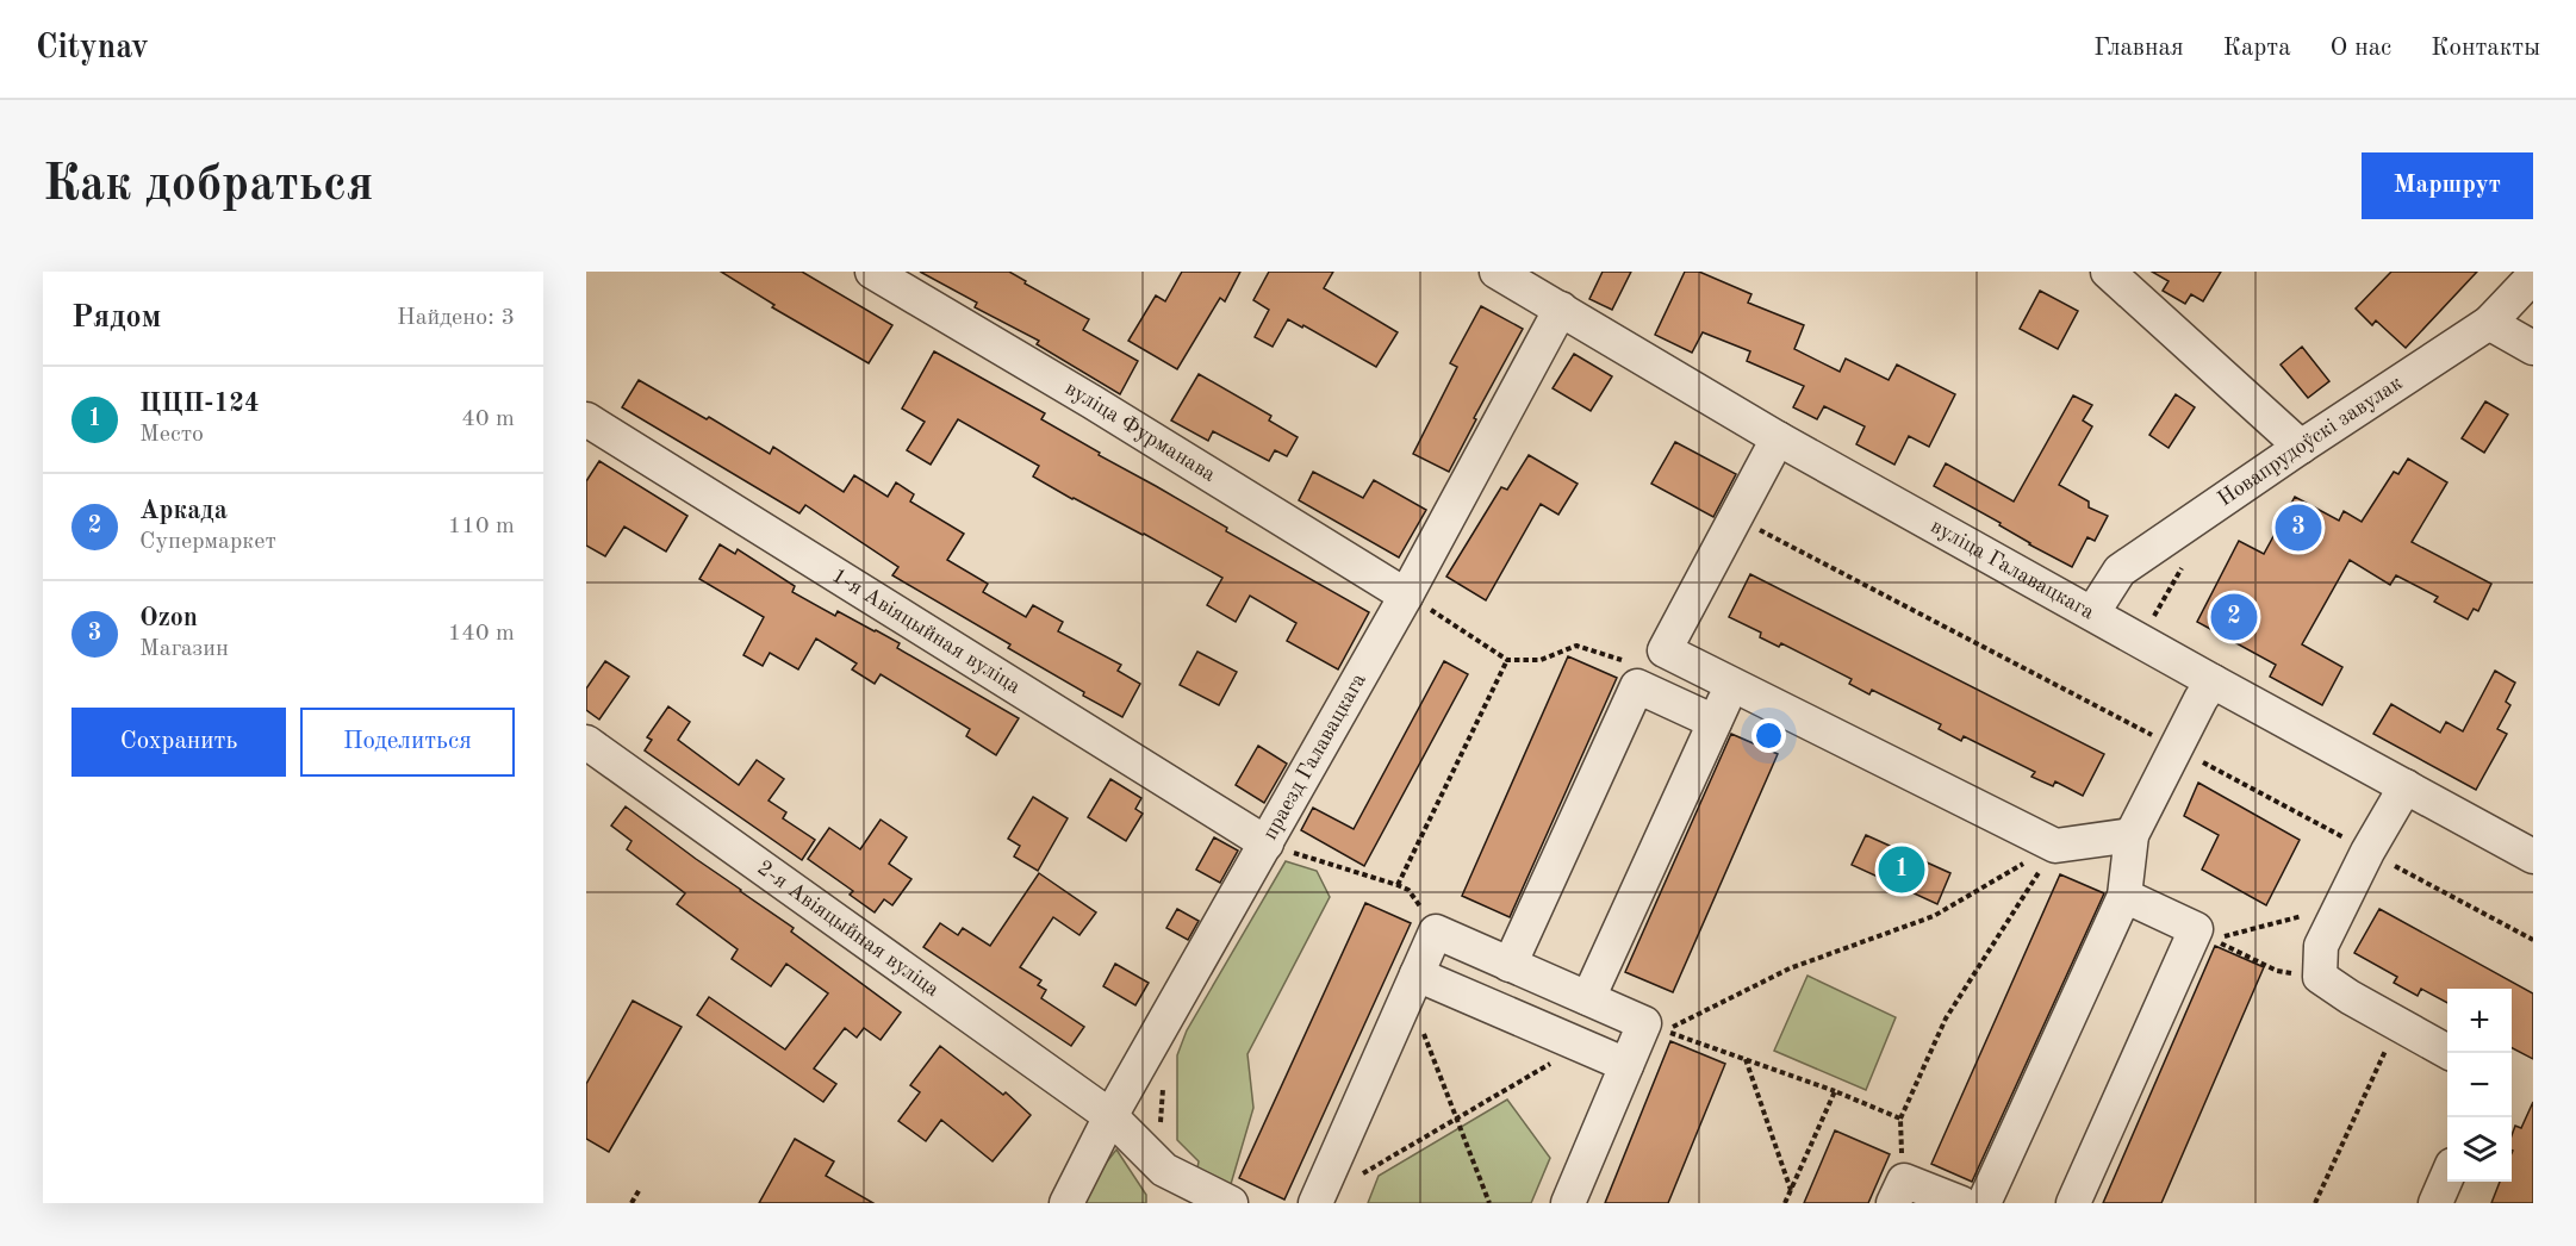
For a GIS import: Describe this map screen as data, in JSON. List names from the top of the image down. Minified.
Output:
{"streets":{"street":["вуліца Фурманава","Новапрудоўскі завулак","вуліца Галавацкага","1-я Авіяцыйная вуліца","праезд Галавацкага","2-я Авіяцыйная вуліца"]},"crossings":[["вуліца Фурманава","праезд Галавацкага"],["Новапрудоўскі завулак","вуліца Галавацкага"],["вуліца Галавацкага","праезд Галавацкага"],["1-я Авіяцыйная вуліца","праезд Галавацкага"],["праезд Галавацкага","2-я Авіяцыйная вуліца"]],"page":{"header":"Citynav","nav":["Главная","Карта","О нас","Контакты"],"buttons":["Маршрут",["Сохранить","Поделиться"]],"title":"Как добраться","heading":["Рядом","Найдено: 3"],"list":[{"mark":"1","name":"ЦЦП-124","note":"Место","value":"40 m"},{"mark":"2","name":"Аркада","note":"Супермаркет","value":"110 m"},{"mark":"3","name":"Ozon","note":"Магазин","value":"140 m"}],"pins":["3","2","1"],"map_buttons":["+","−"]}}
